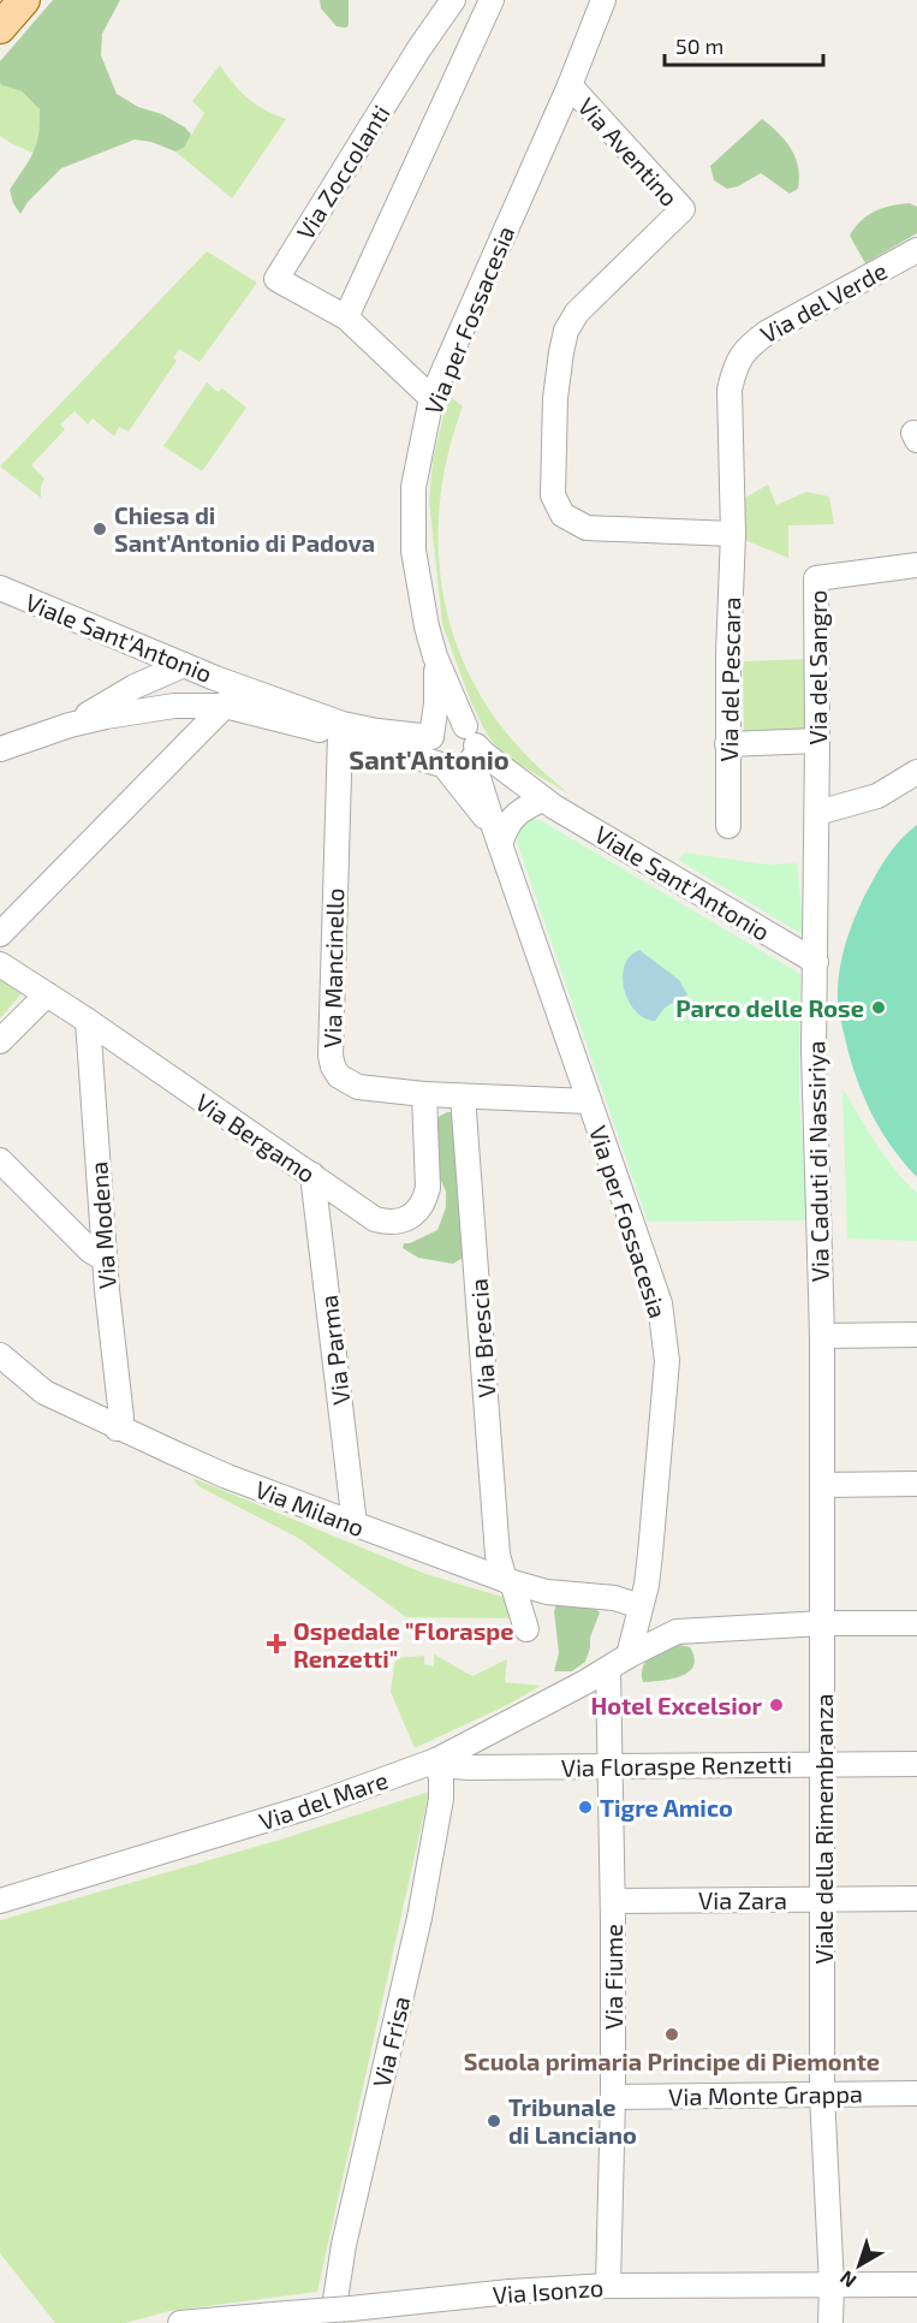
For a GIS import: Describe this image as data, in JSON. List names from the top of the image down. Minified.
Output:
{"streets":{"street":["Via Aventino","Via Zoccolanti","Via del Verde","Via per Fossacesia","Viale Sant'Antonio","Via del Sangro","Via del Pescara","Via Mancinello","Via Bergamo","Via Caduti di Nassiriya","Via Modena","Via Brescia","Via Parma","Via Milano","Via Floraspe Renzetti","Via del Mare","Viale della Rimembranza","Via Zara","Via Fiume","Via Frisa","Via Monte Grappa","Via Isonzo"]},"crossings":[["Via Aventino","Via del Verde"],["Via Aventino","Via per Fossacesia"],["Via Aventino","Via del Pescara"],["Via del Verde","Via del Pescara"],["Via per Fossacesia","Viale Sant'Antonio"],["Via per Fossacesia","Via Mancinello"],["Via per Fossacesia","Via Milano"],["Via per Fossacesia","Via del Mare"],["Viale Sant'Antonio","Via Mancinello"],["Viale Sant'Antonio","Via Caduti di Nassiriya"],["Via del Sangro","Via Caduti di Nassiriya"],["Via Mancinello","Via Bergamo"],["Via Mancinello","Via Brescia"],["Via Bergamo","Via Modena"],["Via Bergamo","Via Parma"],["Via Caduti di Nassiriya","Viale della Rimembranza"],["Via Modena","Via Milano"],["Via Brescia","Via Milano"],["Via Parma","Via Milano"],["Via Floraspe Renzetti","Via del Mare"],["Via Floraspe Renzetti","Viale della Rimembranza"],["Via Floraspe Renzetti","Via Fiume"],["Via Floraspe Renzetti","Via Frisa"],["Via del Mare","Via Fiume"],["Via del Mare","Via Frisa"],["Viale della Rimembranza","Via Zara"],["Viale della Rimembranza","Via Monte Grappa"],["Viale della Rimembranza","Via Isonzo"],["Via Zara","Via Fiume"],["Via Fiume","Via Monte Grappa"],["Via Fiume","Via Isonzo"]],"districts":["Sant'Antonio"],"places":{"other":["Chiesa di Sant'Antonio di Padova","Parco delle Rose","Hotel Excelsior","Tigre Amico","Scuola primaria Principe di Piemonte","Tribunale di Lanciano"],"health":["Ospedale \"Floraspe Renzetti\""]},"scale_bar":"50 m","north":"bottom left"}
